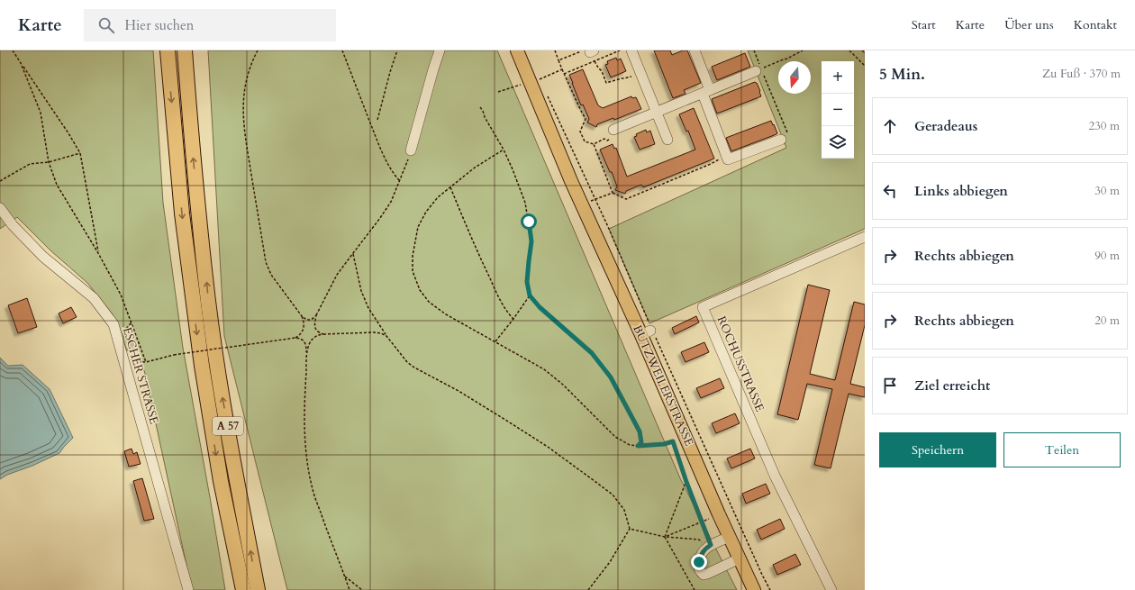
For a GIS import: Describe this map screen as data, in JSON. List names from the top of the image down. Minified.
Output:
{"streets":{"highway":["A 57"],"main road":["BUTZWEILERSTRASSE"],"street":["ROCHUSSTRASSE","ESCHER STRASSE"]},"north":"bottom","page":{"header":"Karte","search":"Hier suchen","nav":["Start","Karte","Über uns","Kontakt"],"heading":["5 Min.","Zu Fuß · 370 m"],"map_buttons":["+","−"],"list":[["Geradeaus","230 m"],["Links abbiegen","30 m"],["Rechts abbiegen","90 m"],["Rechts abbiegen","20 m"],"Ziel erreicht"],"buttons":["Speichern","Teilen"]}}
